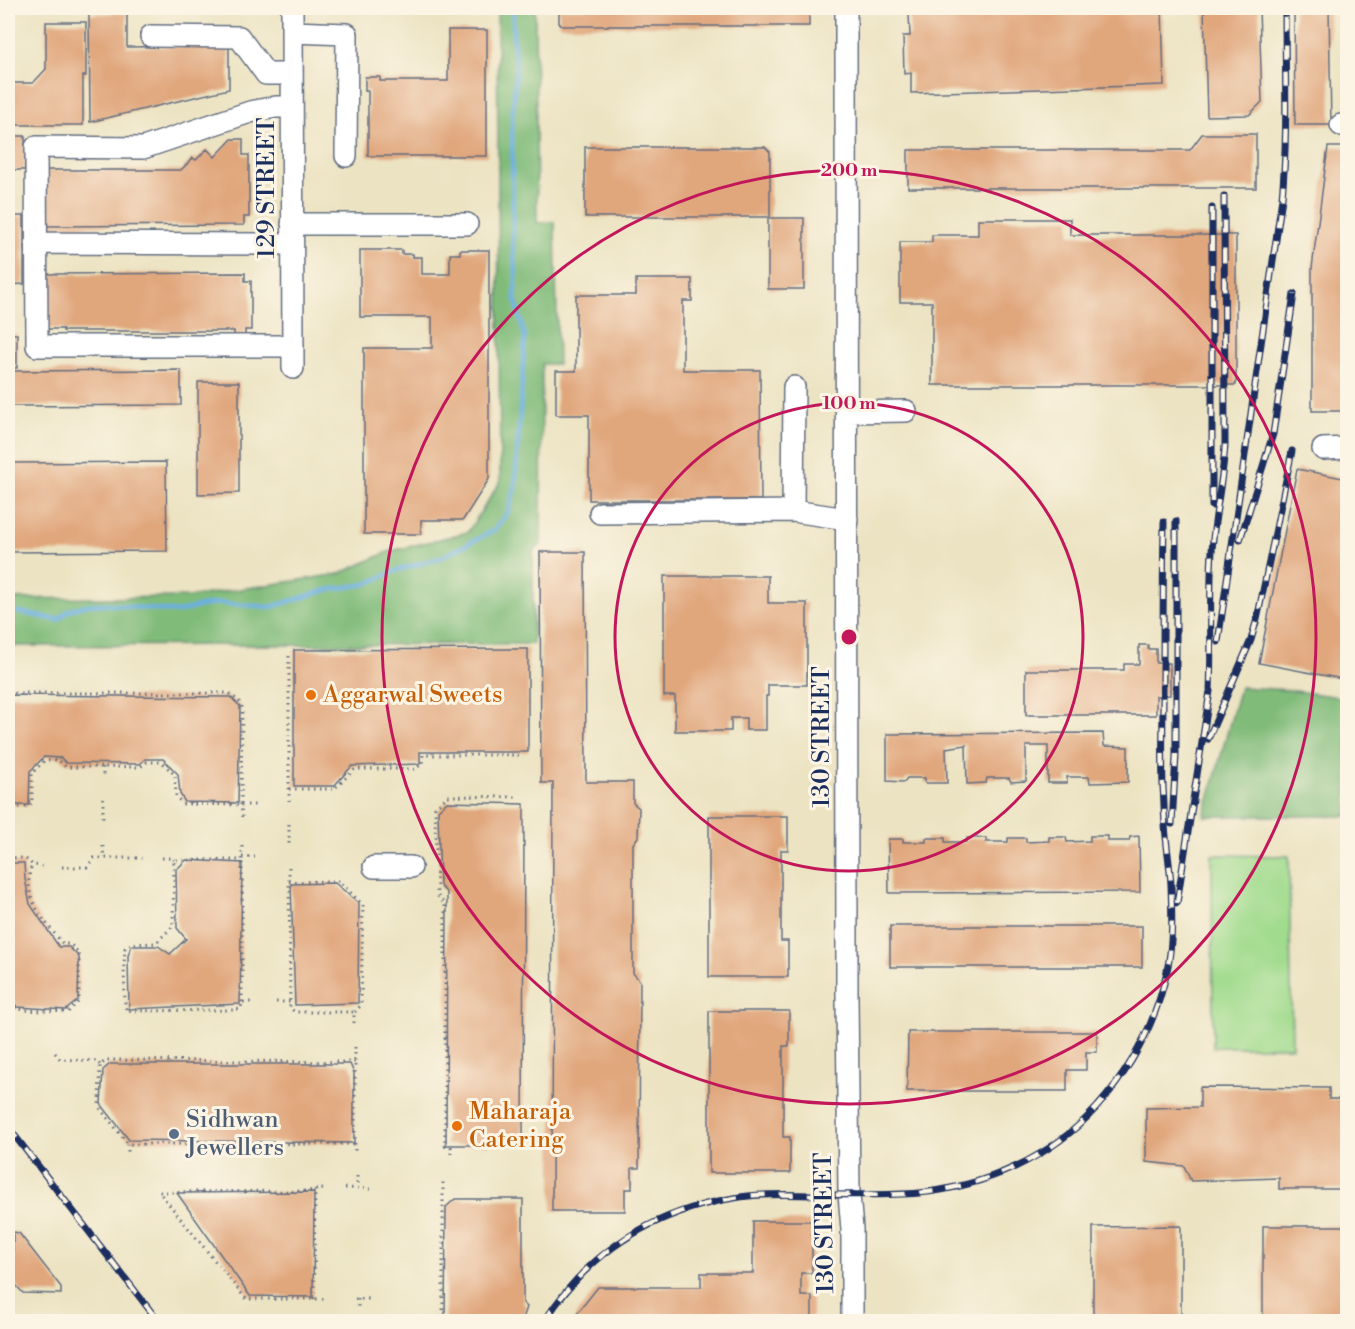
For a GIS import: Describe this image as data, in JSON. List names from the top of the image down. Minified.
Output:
{"streets":{"street":["129 STREET","130 STREET"]},"places":["Aggarwal Sweets","Maharaja Catering","Sidhwan Jewellers"],"rings":["200 m","100 m"]}
